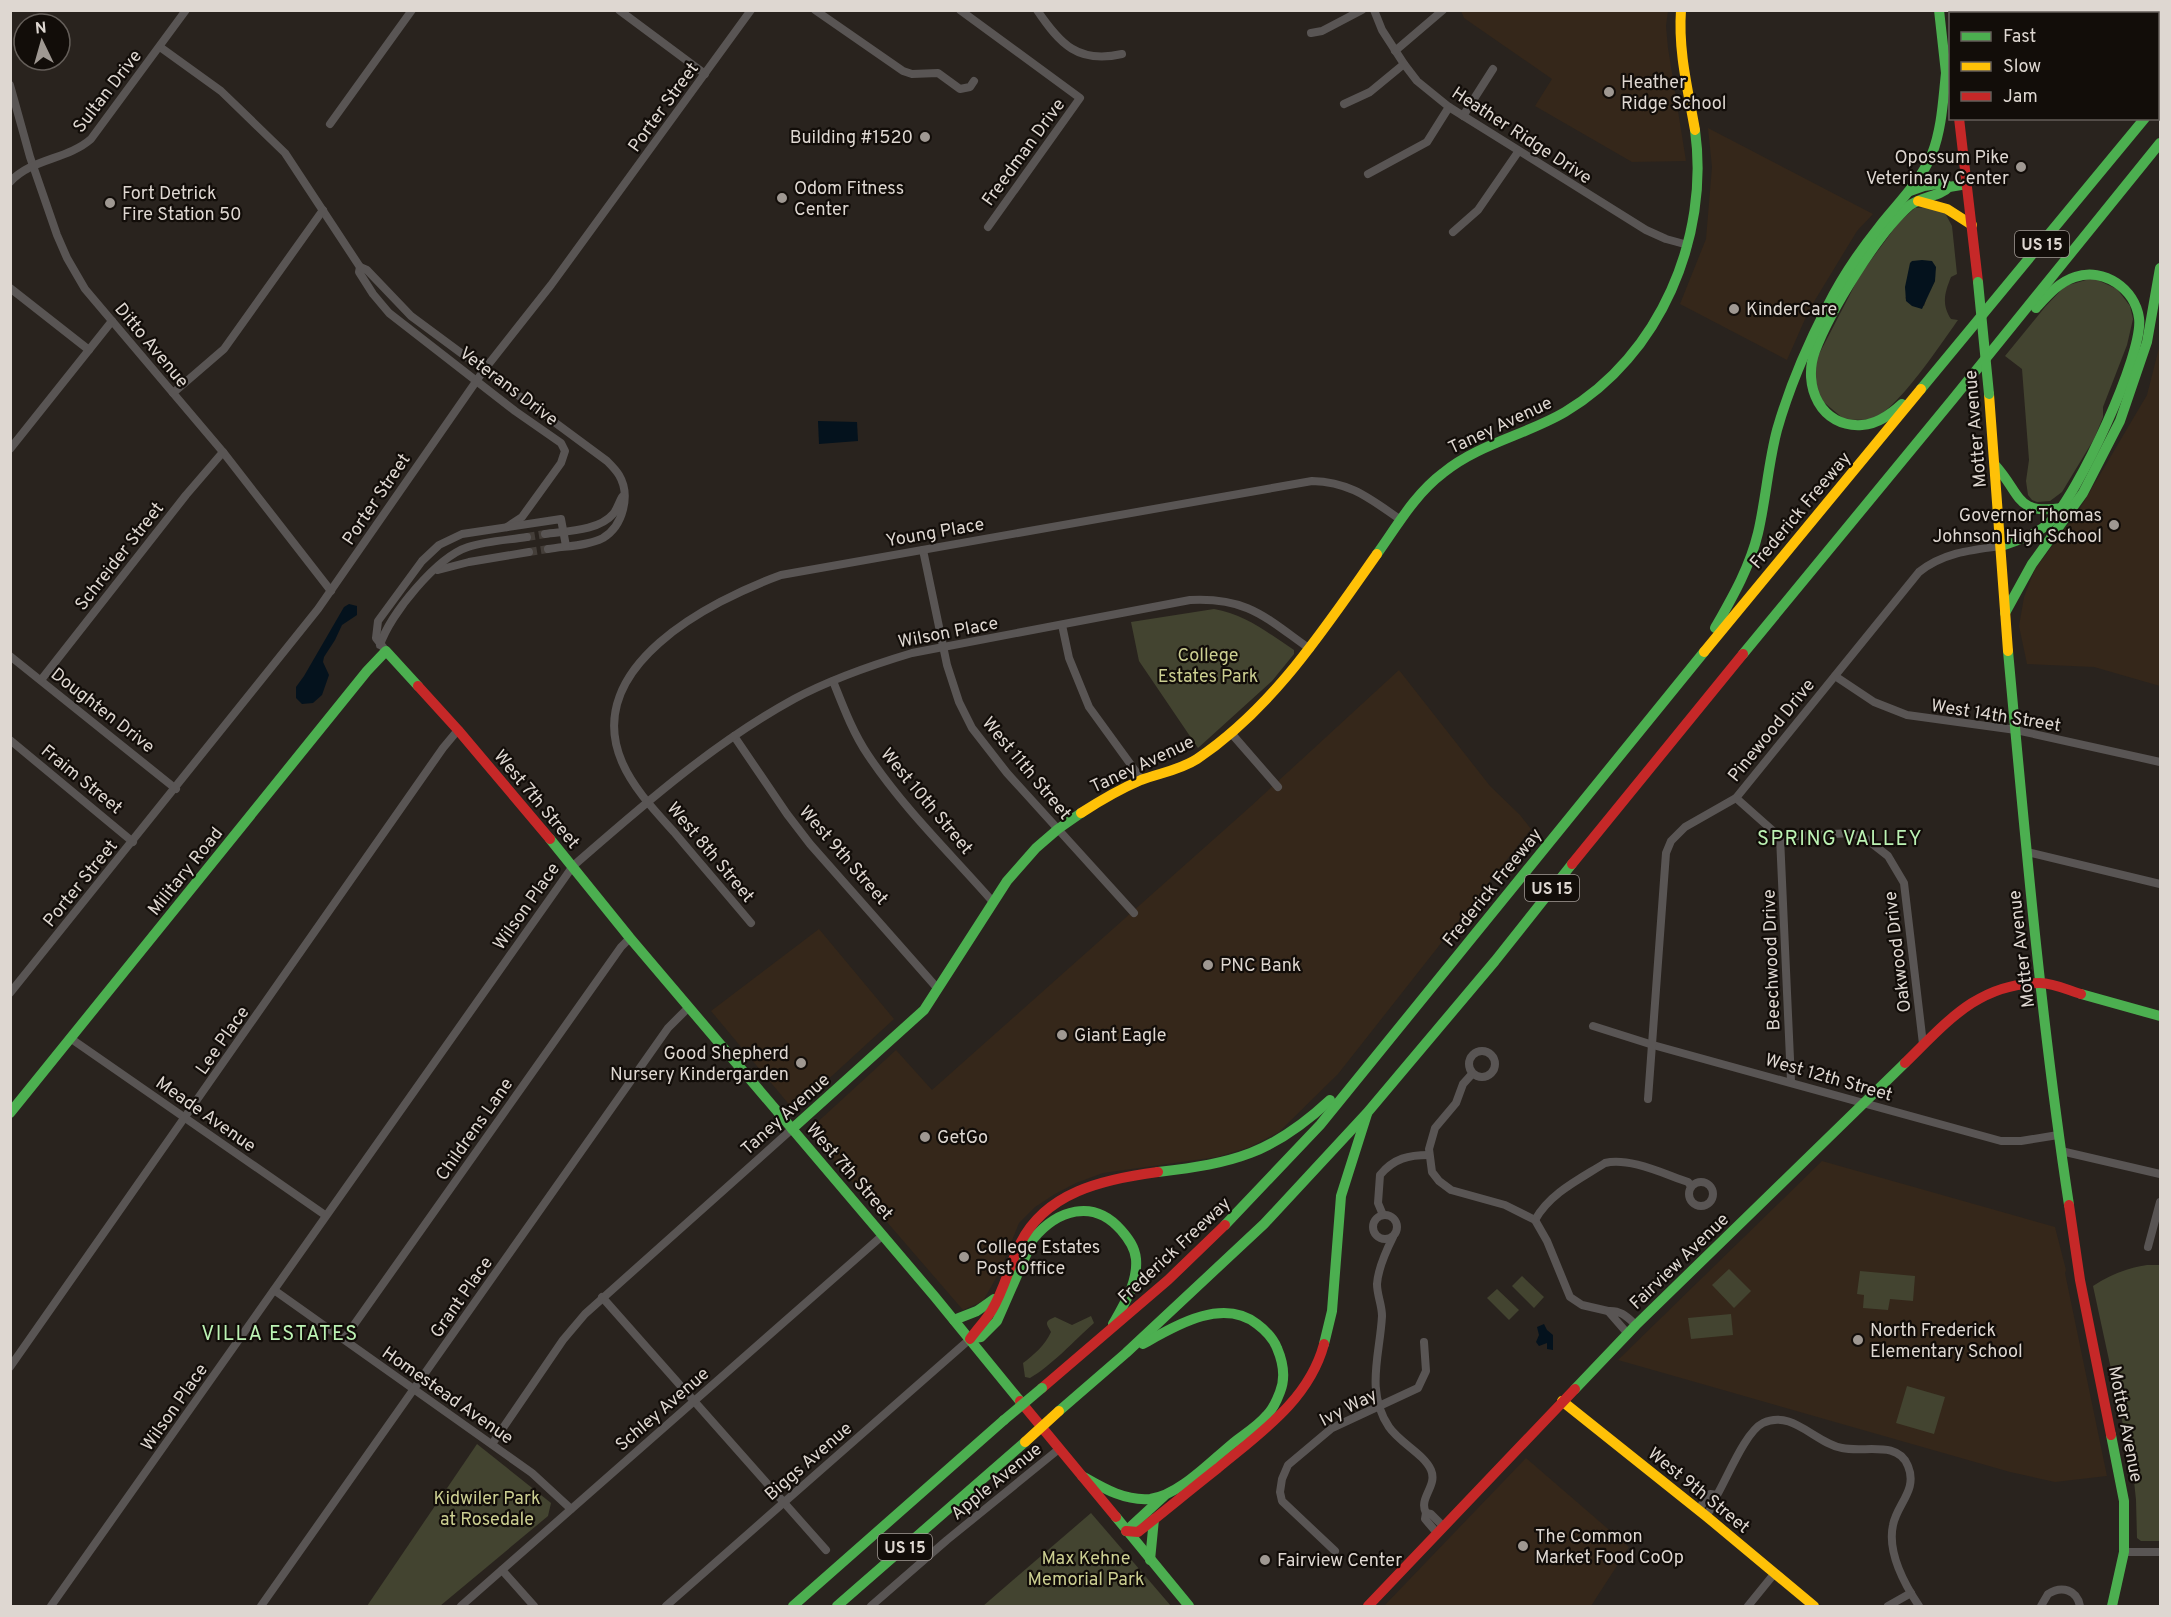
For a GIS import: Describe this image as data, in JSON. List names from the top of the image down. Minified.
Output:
{"streets":{"main road":["US 15","Taney Avenue","Motter Avenue","Frederick Freeway","West 7th Street","West 9th Street","Military Road","Fairview Avenue"],"street":["Sultan Drive","Porter Street","Heather Ridge Drive","Freedman Drive","Ditto Avenue","Veterans Drive","Young Place","Schreider Street","Wilson Place","Doughten Drive","West 14th Street","Pinewood Drive","West 11th Street","Fraim Street","West 10th Street","West 8th Street","Oakwood Drive","Beechwood Drive","Lee Place","West 12th Street","Meade Avenue","Childrens Lane","Grant Place","Homestead Avenue","Ivy Way","Schley Avenue","Biggs Avenue","Apple Avenue"]},"crossings":[["Sultan Drive","Ditto Avenue"],["Sultan Drive","Veterans Drive"],["Porter Street","Ditto Avenue"],["Porter Street","Veterans Drive"],["Porter Street","Doughten Drive"],["Porter Street","Fraim Street"],["Heather Ridge Drive","Taney Avenue"],["Ditto Avenue","Schreider Street"],["Taney Avenue","Young Place"],["Taney Avenue","Wilson Place"],["Taney Avenue","West 11th Street"],["Taney Avenue","West 7th Street"],["Taney Avenue","West 10th Street"],["Taney Avenue","West 9th Street"],["Taney Avenue","Homestead Avenue"],["Motter Avenue","West 14th Street"],["Motter Avenue","Pinewood Drive"],["Motter Avenue","West 12th Street"],["Motter Avenue","Fairview Avenue"],["Young Place","Wilson Place"],["Young Place","West 11th Street"],["Young Place","West 8th Street"],["Schreider Street","Doughten Drive"],["Wilson Place","West 11th Street"],["Wilson Place","West 7th Street"],["Wilson Place","West 10th Street"],["Wilson Place","West 8th Street"],["Wilson Place","West 9th Street"],["Wilson Place","Meade Avenue"],["Wilson Place","Homestead Avenue"],["West 14th Street","Pinewood Drive"],["Pinewood Drive","West 12th Street"],["West 7th Street","Military Road"],["West 7th Street","Lee Place"],["West 7th Street","Childrens Lane"],["West 7th Street","Grant Place"],["West 7th Street","Schley Avenue"],["West 7th Street","Biggs Avenue"],["West 7th Street","Apple Avenue"],["West 9th Street","Fairview Avenue"],["Military Road","Meade Avenue"],["Oakwood Drive","Beechwood Drive"],["Oakwood Drive","Fairview Avenue"],["Beechwood Drive","West 12th Street"],["Lee Place","Meade Avenue"],["West 12th Street","Fairview Avenue"],["Childrens Lane","Homestead Avenue"],["Grant Place","Homestead Avenue"],["Homestead Avenue","Schley Avenue"]],"districts":["SPRING VALLEY","VILLA ESTATES"],"parks":["College Estates Park","Kidwiler Park at Rosedale","Max Kehne Memorial Park"],"places":["Heather Ridge School","Building #1520","Opossum Pike Veterinary Center","Odom Fitness Center","Fort Detrick Fire Station 50","KinderCare","Governor Thomas Johnson High School","PNC Bank","Giant Eagle","Good Shepherd Nursery Kindergarden","GetGo","College Estates Post Office","North Frederick Elementary School","The Common Market Food CoOp","Fairview Center"],"legend":["Fast","Slow","Jam"],"north":"top"}
